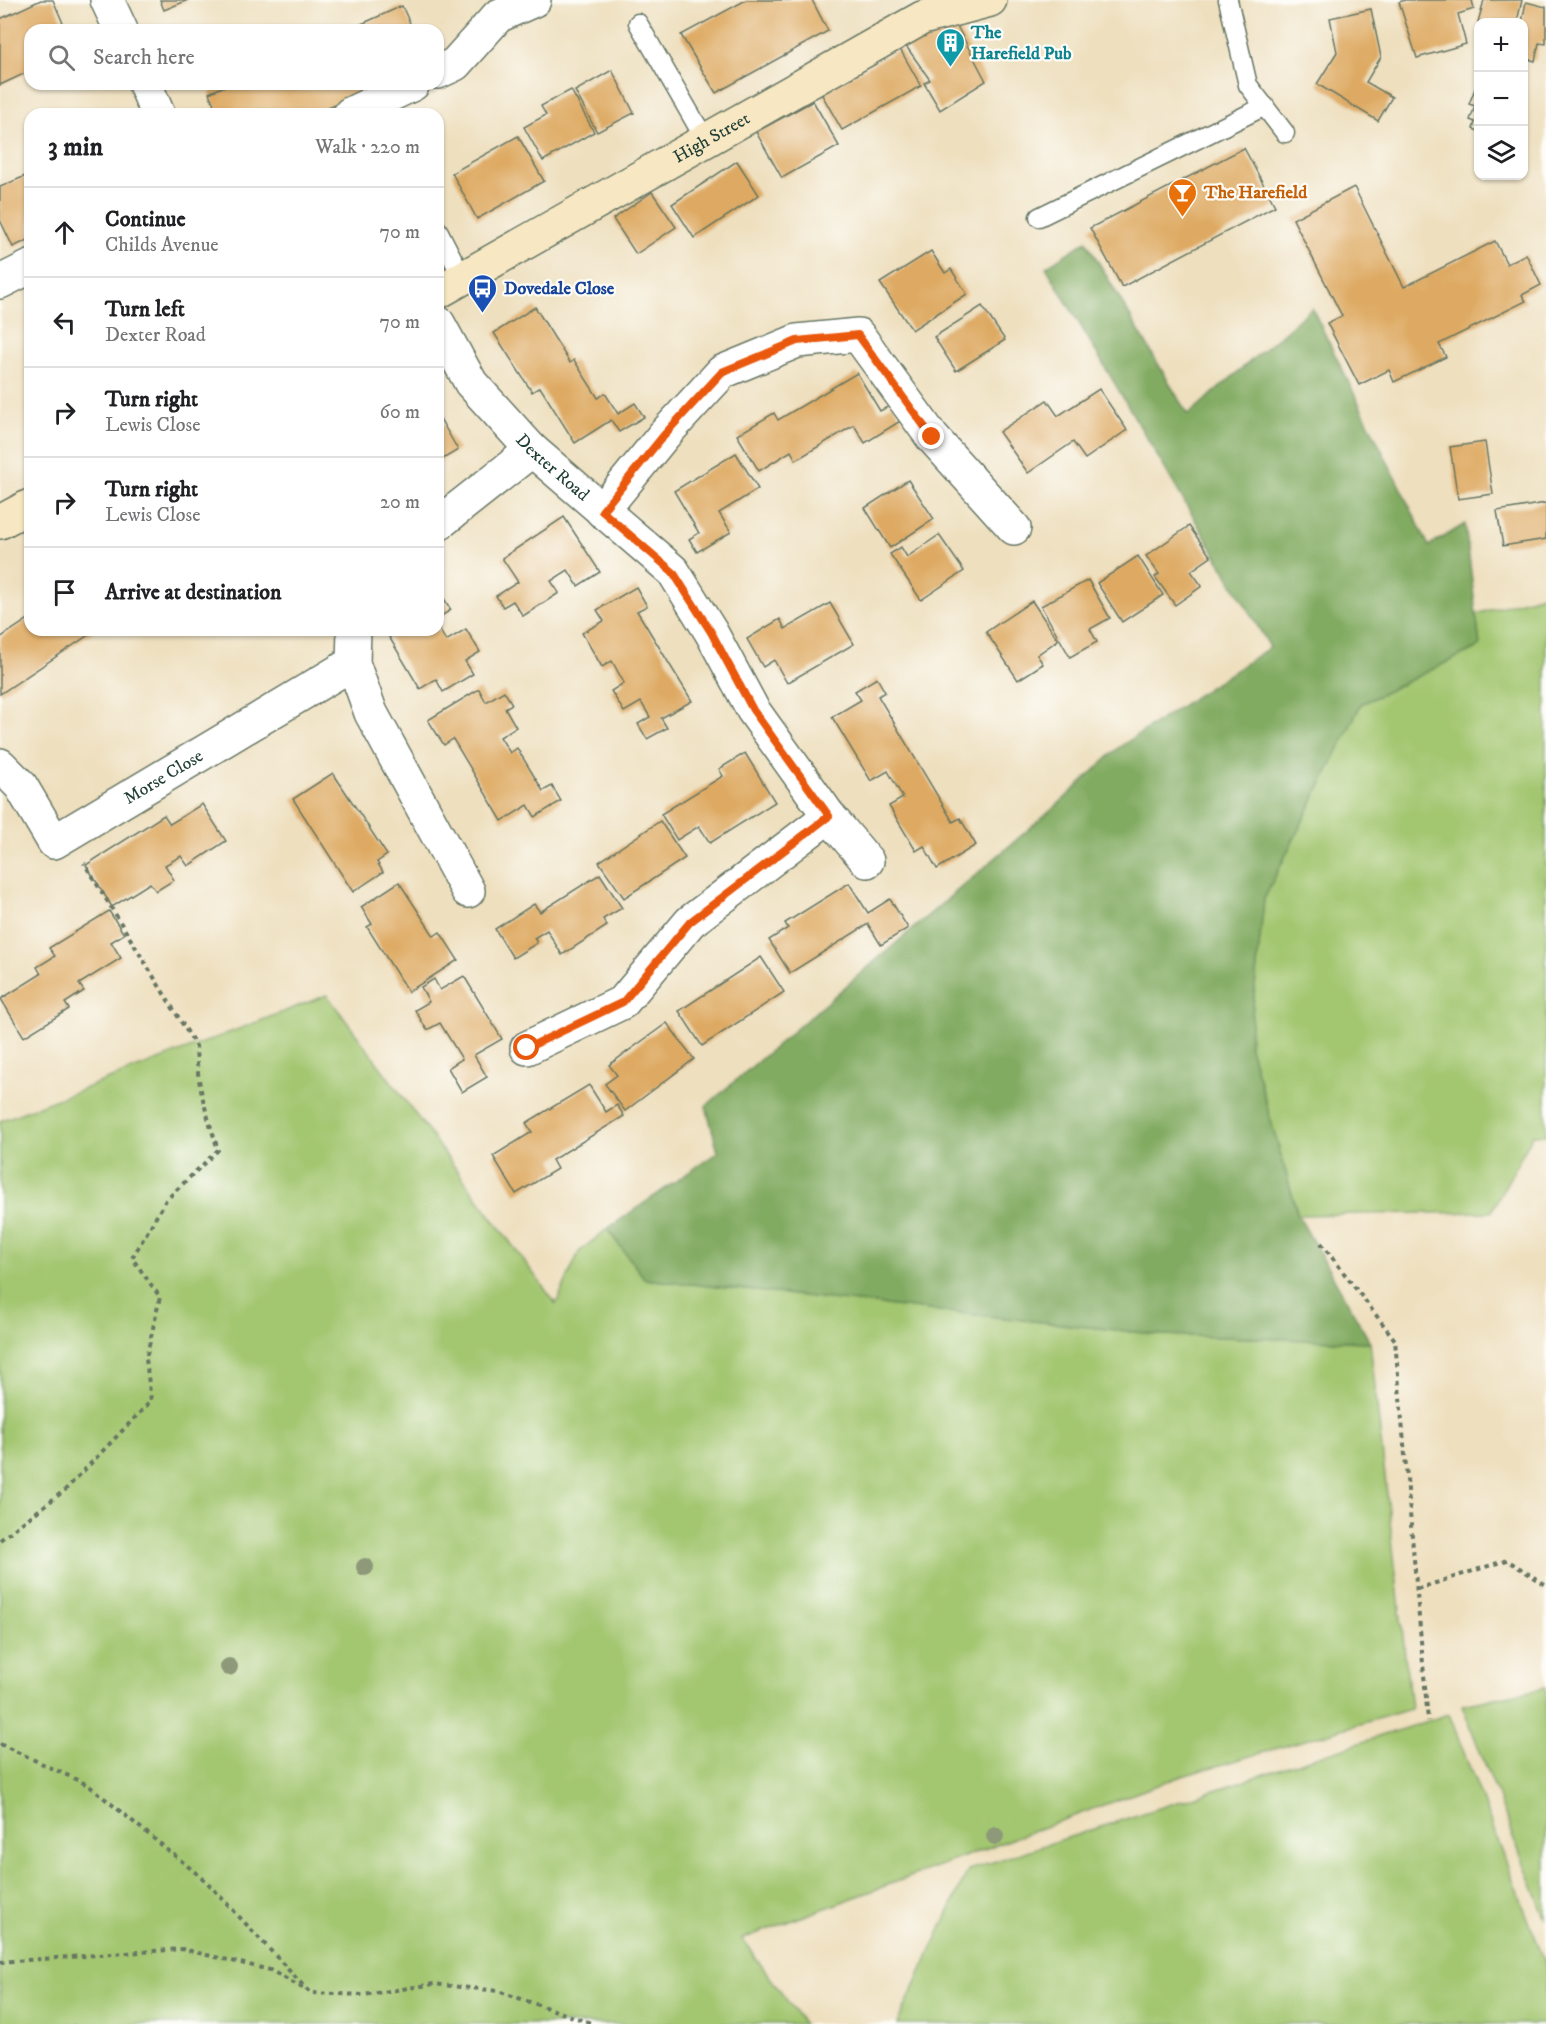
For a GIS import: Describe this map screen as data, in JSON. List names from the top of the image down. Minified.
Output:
{"streets":{"street":["High Street","Dexter Road","Morse Close"]},"places":{"building":["The Harefield Pub"],"bar":["The Harefield"],"bus stop":["Dovedale Close"]},"page":{"map_buttons":["+","−"],"search":"Search here","heading":["3 min","Walk · 220 m"],"list":[["Continue","Childs Avenue","70 m"],["Turn left","Dexter Road","70 m"],["Turn right","Lewis Close","60 m"],["Turn right","Lewis Close","20 m"],"Arrive at destination"]}}
